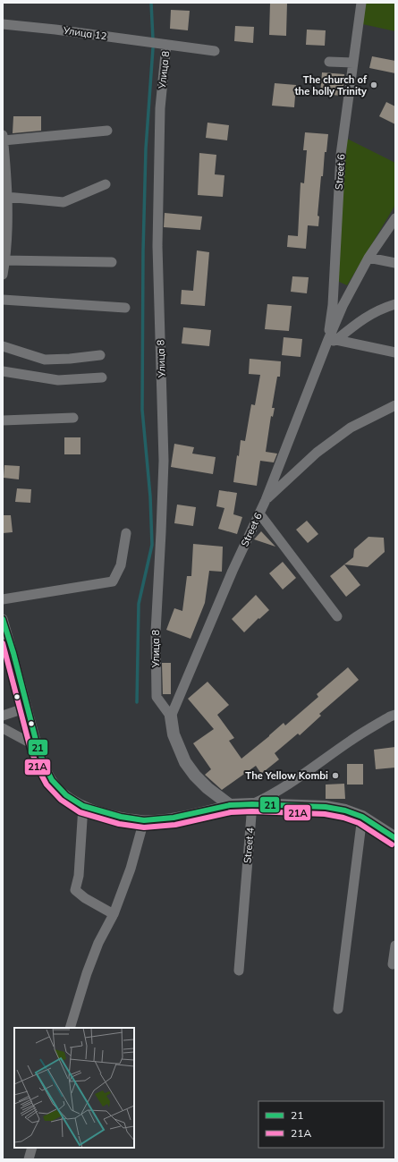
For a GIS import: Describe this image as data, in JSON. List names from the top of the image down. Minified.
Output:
{"streets":{"street":["Улица 12","Улица 8","Street 6","Street 4"]},"crossings":[["Улица 12","Улица 8"],["Улица 8","Street 6"]],"places":["Тhe church of the holly Trinity","The Yellow Kombi"],"lines":["transit line 21","transit line 21A"],"legend":["21","21A"]}
